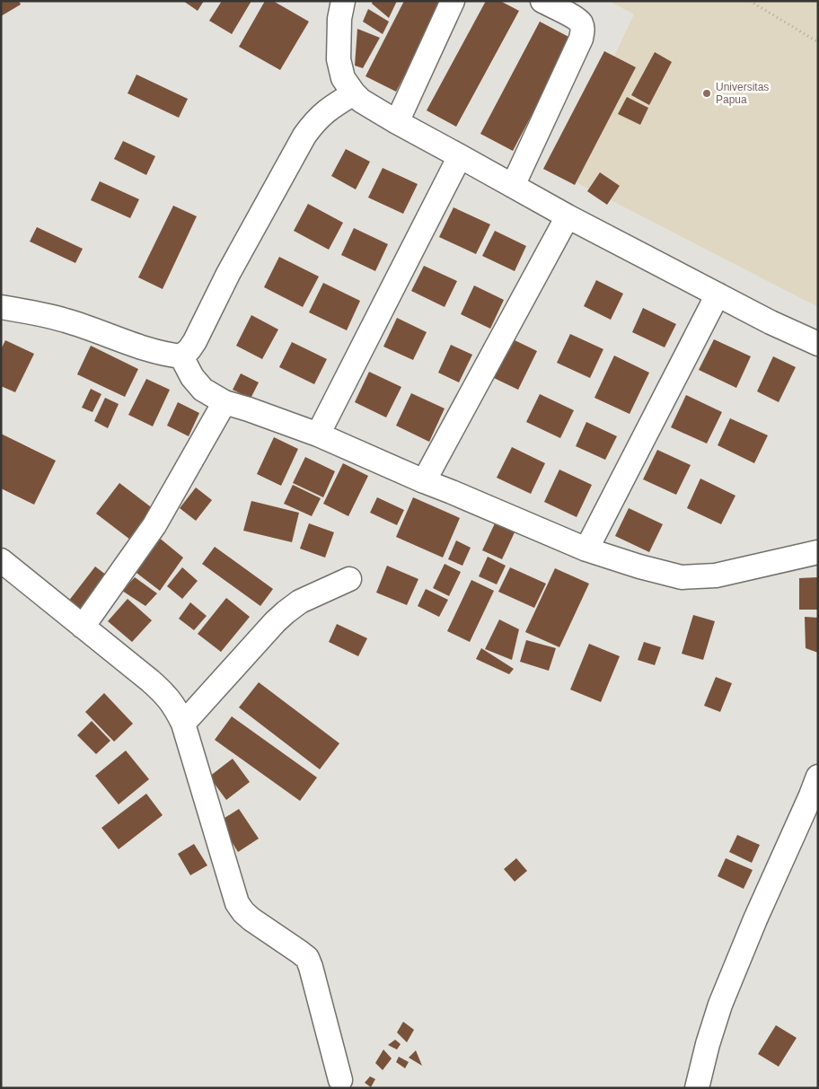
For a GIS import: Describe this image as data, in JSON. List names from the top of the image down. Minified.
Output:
{"places":["Universitas Papua"]}
